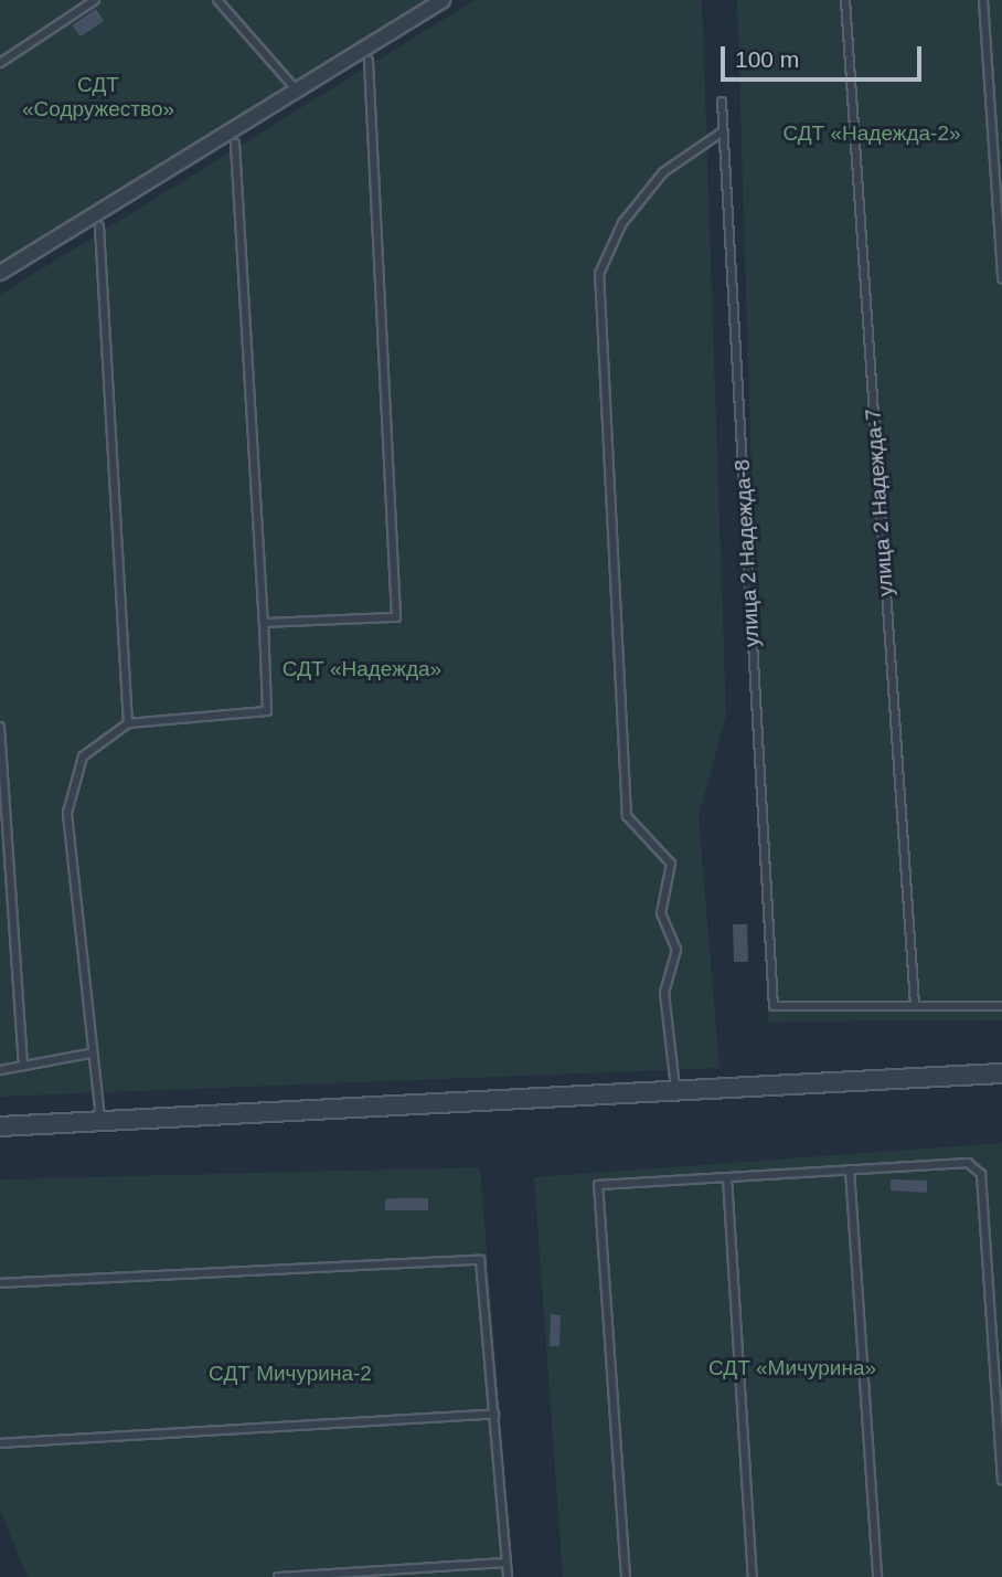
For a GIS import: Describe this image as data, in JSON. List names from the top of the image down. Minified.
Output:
{"streets":{"lane":["улица 2 Надежда-7","улица 2 Надежда-8"]},"crossings":[["улица 2 Надежда-7","улица 2 Надежда-8"]],"parks":["СДТ «Содружество»","СДТ «Надежда-2»","СДТ «Надежда»","СДТ «Мичурина»","СДТ Мичурина-2"],"scale_bar":"100 m"}
